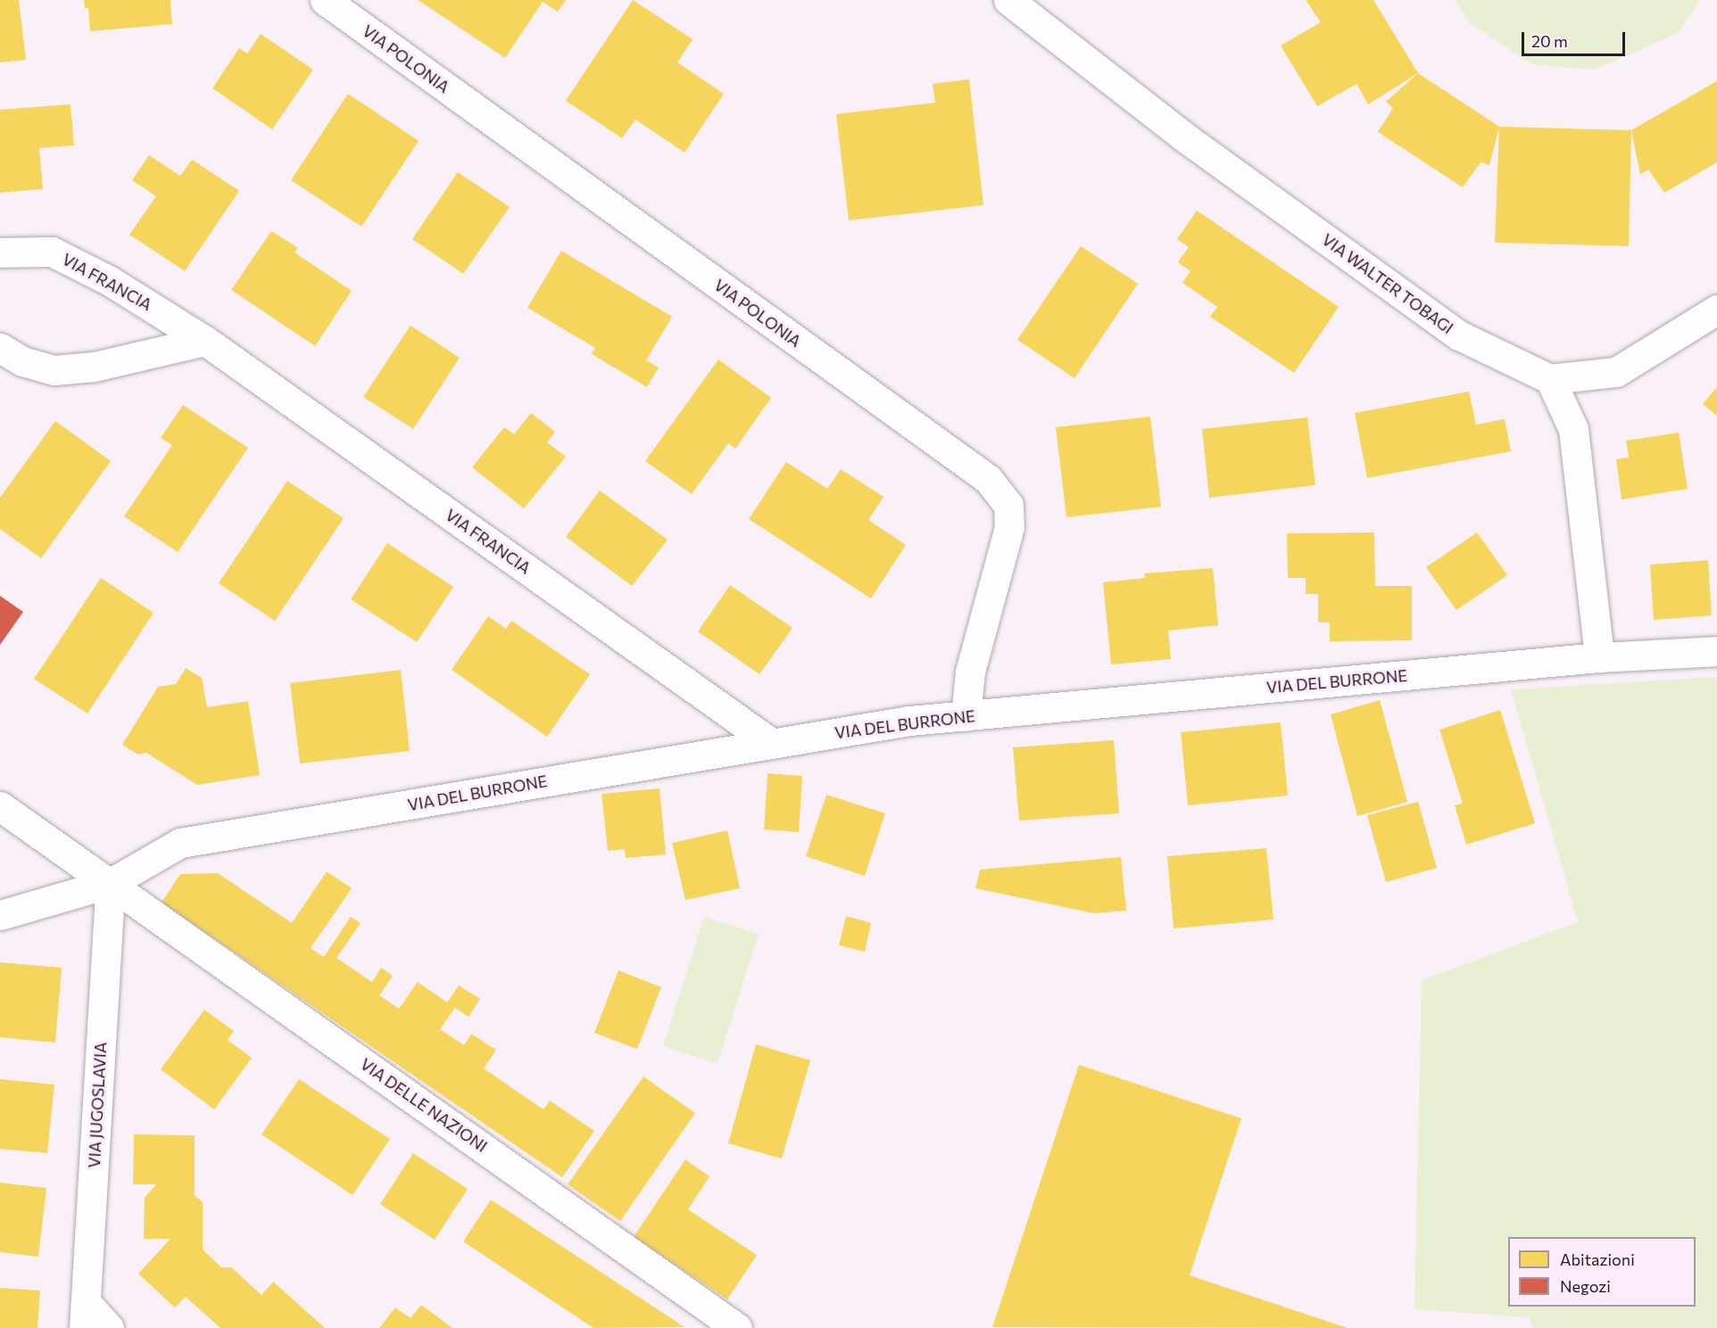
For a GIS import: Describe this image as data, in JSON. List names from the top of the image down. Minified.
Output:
{"streets":{"street":["VIA POLONIA","VIA FRANCIA","VIA WALTER TOBAGI","VIA DEL BURRONE","VIA JUGOSLAVIA","VIA DELLE NAZIONI"]},"crossings":[["VIA POLONIA","VIA DEL BURRONE"],["VIA FRANCIA","VIA DEL BURRONE"],["VIA DEL BURRONE","VIA JUGOSLAVIA"],["VIA DEL BURRONE","VIA DELLE NAZIONI"],["VIA JUGOSLAVIA","VIA DELLE NAZIONI"]],"legend":["Abitazioni","Negozi"],"scale_bar":"20 m"}
